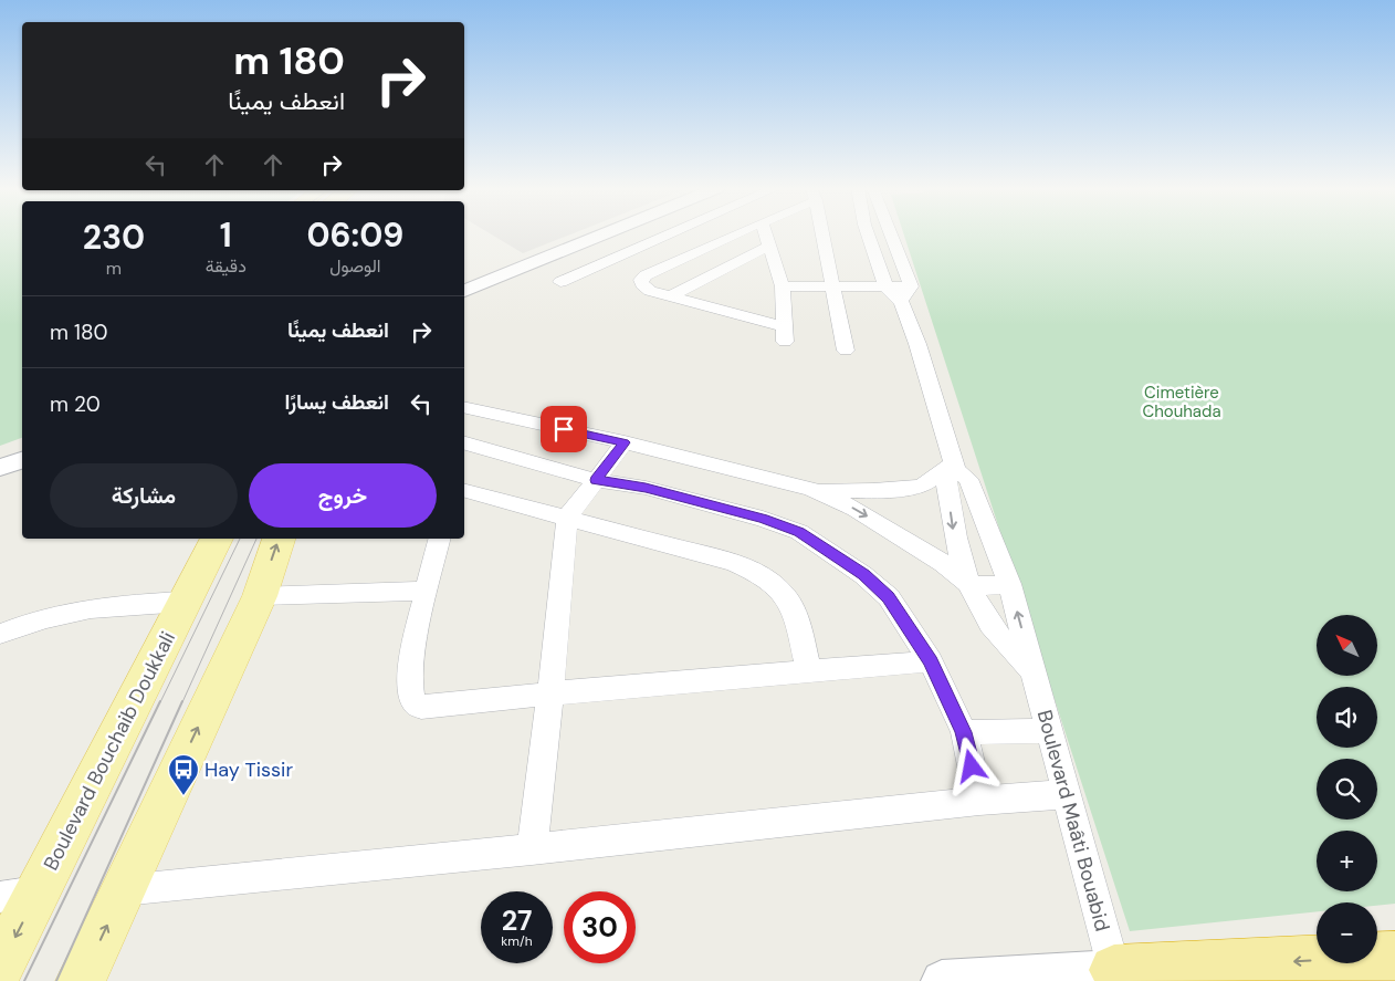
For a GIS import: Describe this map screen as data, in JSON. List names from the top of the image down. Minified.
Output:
{"streets":{"main road":["Boulevard Bouchaib Doukkali"],"street":["Boulevard Maâti Bouabid"]},"parks":["Cimetière Chouhada"],"places":{"bus stop":["Hay Tissir"]},"north":"top left","page":{"turn":["180 m","انعطف يمينًا"],"eta":["06:09","الوصول","1","دقيقة","230","m"],"list":[{"name":"انعطف يمينًا","value":"180 m"},{"name":"انعطف يسارًا","value":"20 m"}],"buttons":["خروج","مشاركة"],"map_buttons":["+","−"],"speed":"27 km/h","limit":"30"}}
